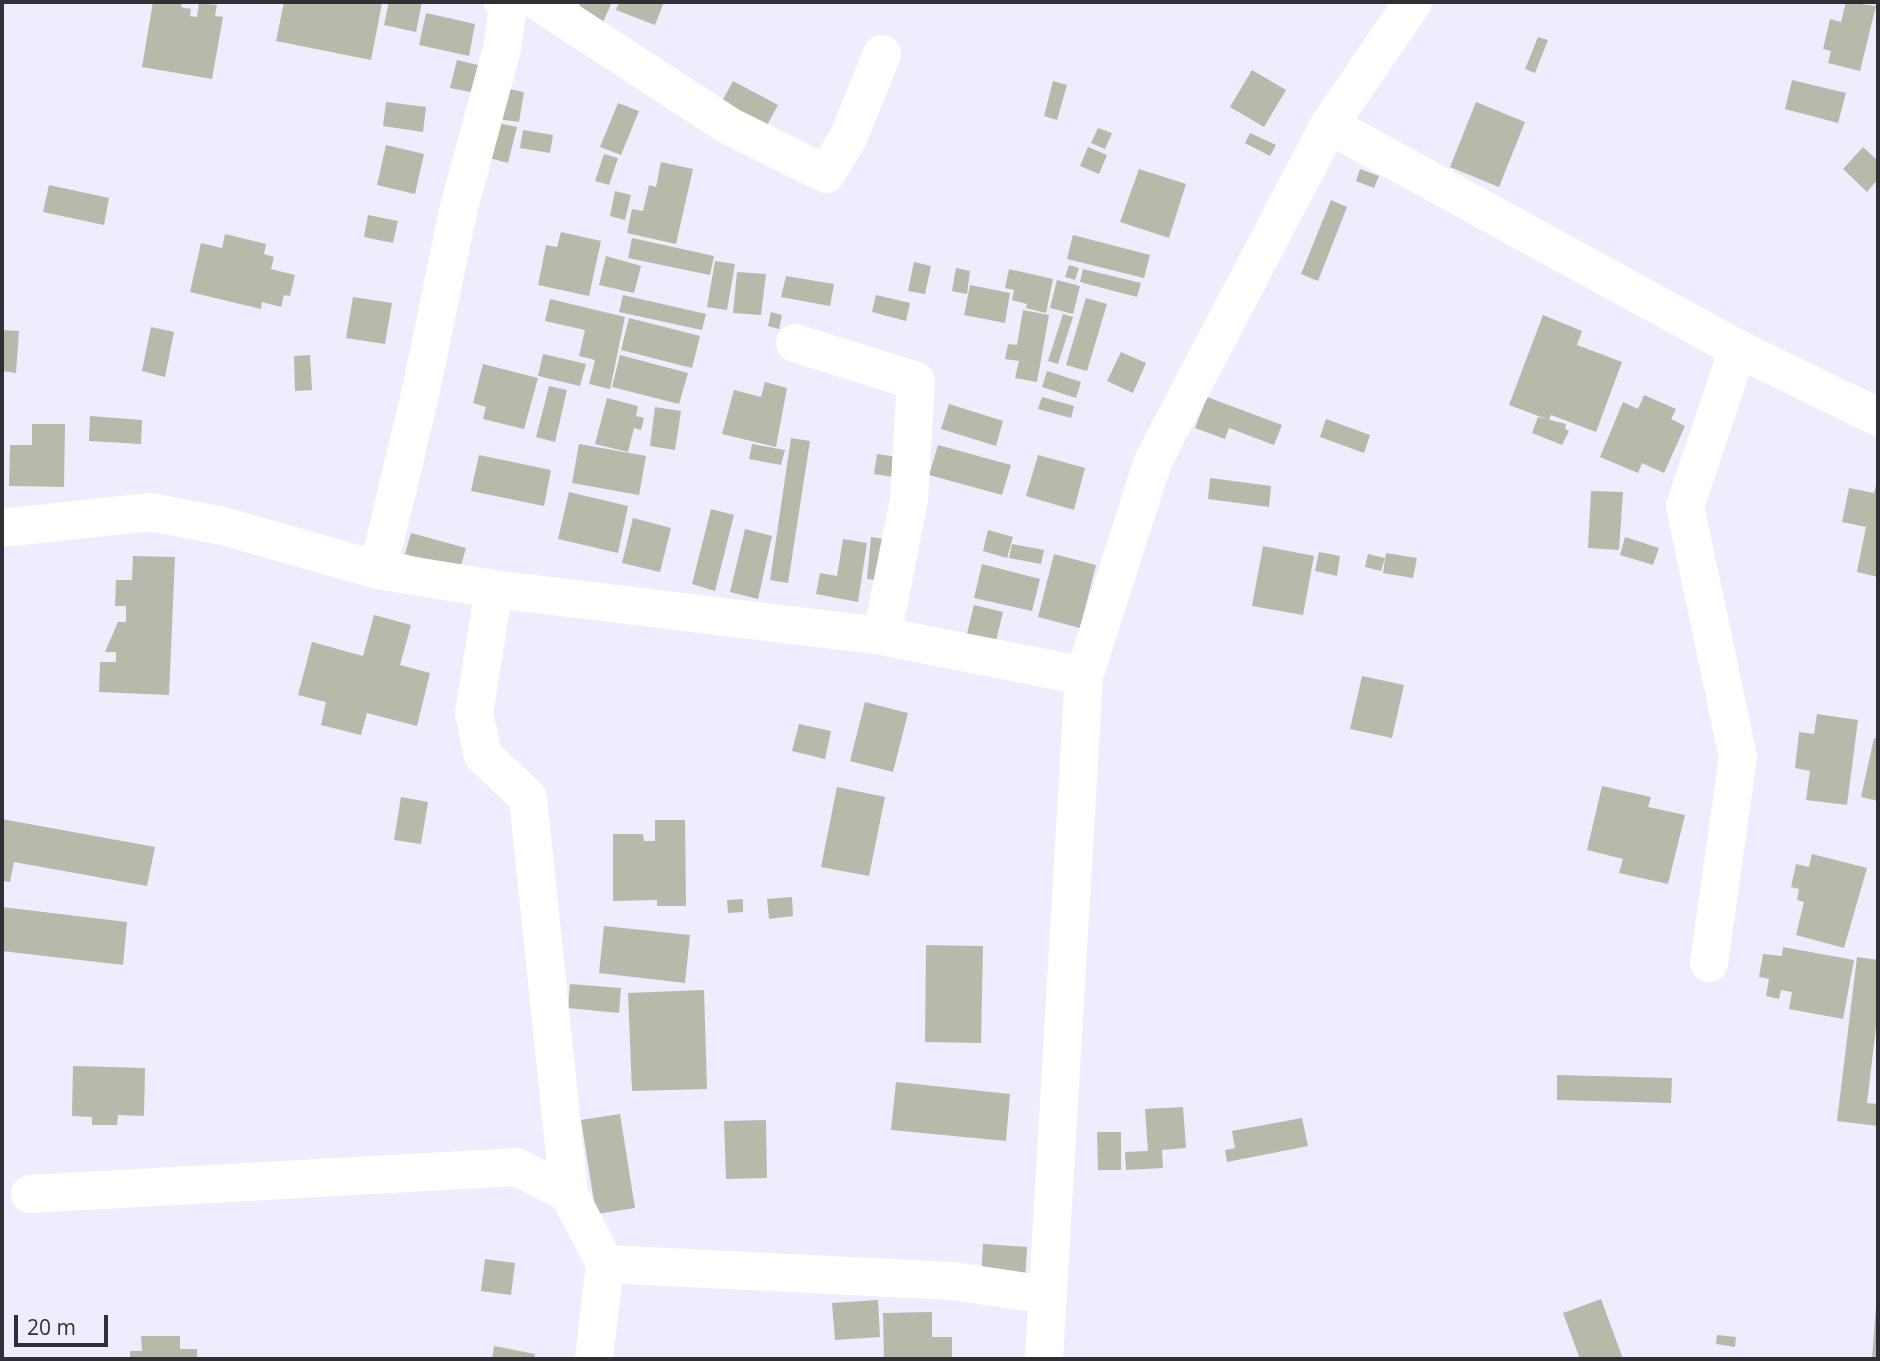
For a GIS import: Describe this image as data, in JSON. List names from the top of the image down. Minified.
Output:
{"scale_bar":"20 m"}
